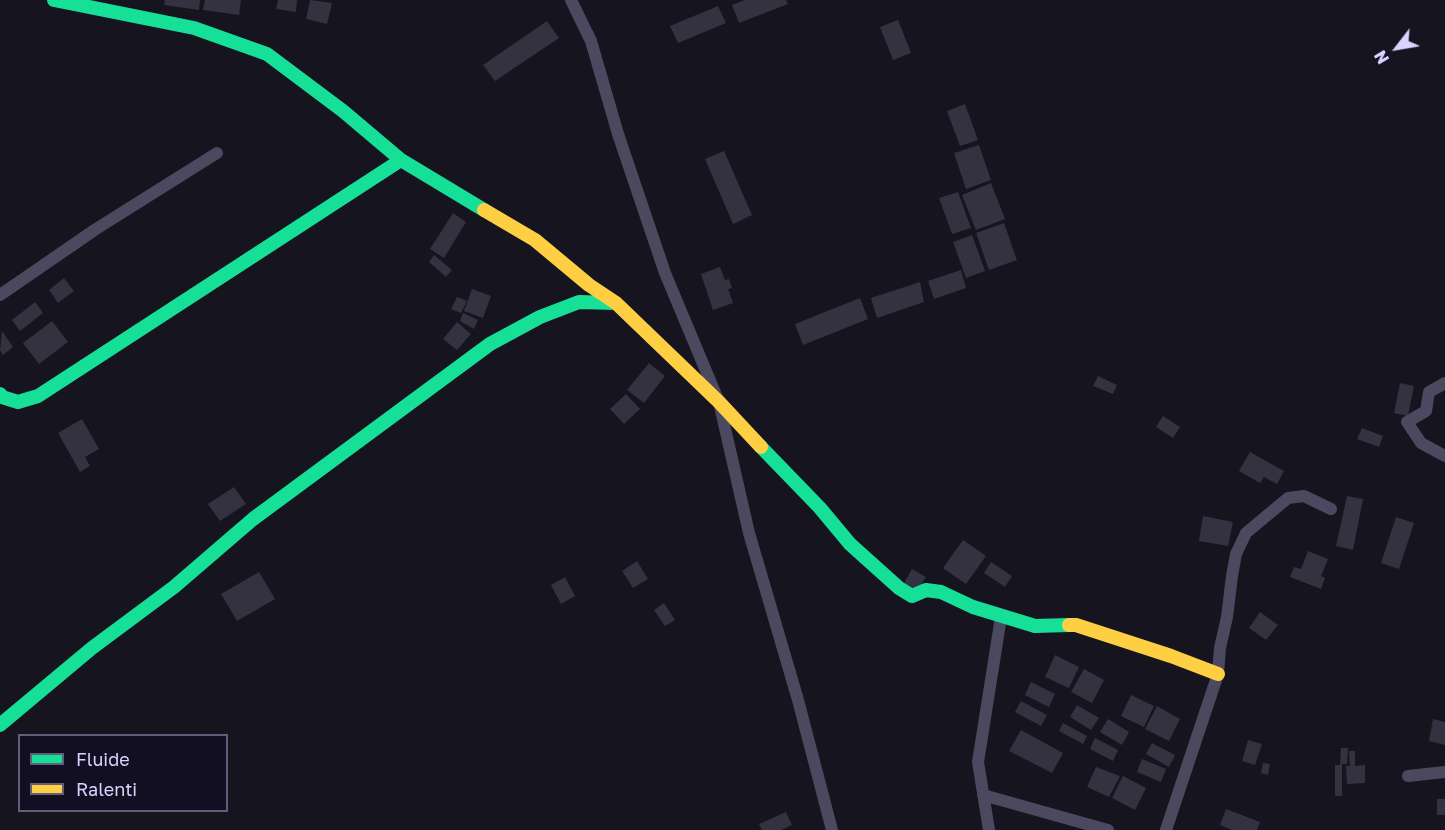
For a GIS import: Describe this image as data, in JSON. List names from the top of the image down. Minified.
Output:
{"legend":["Fluide","Ralenti"],"north":"bottom left"}
